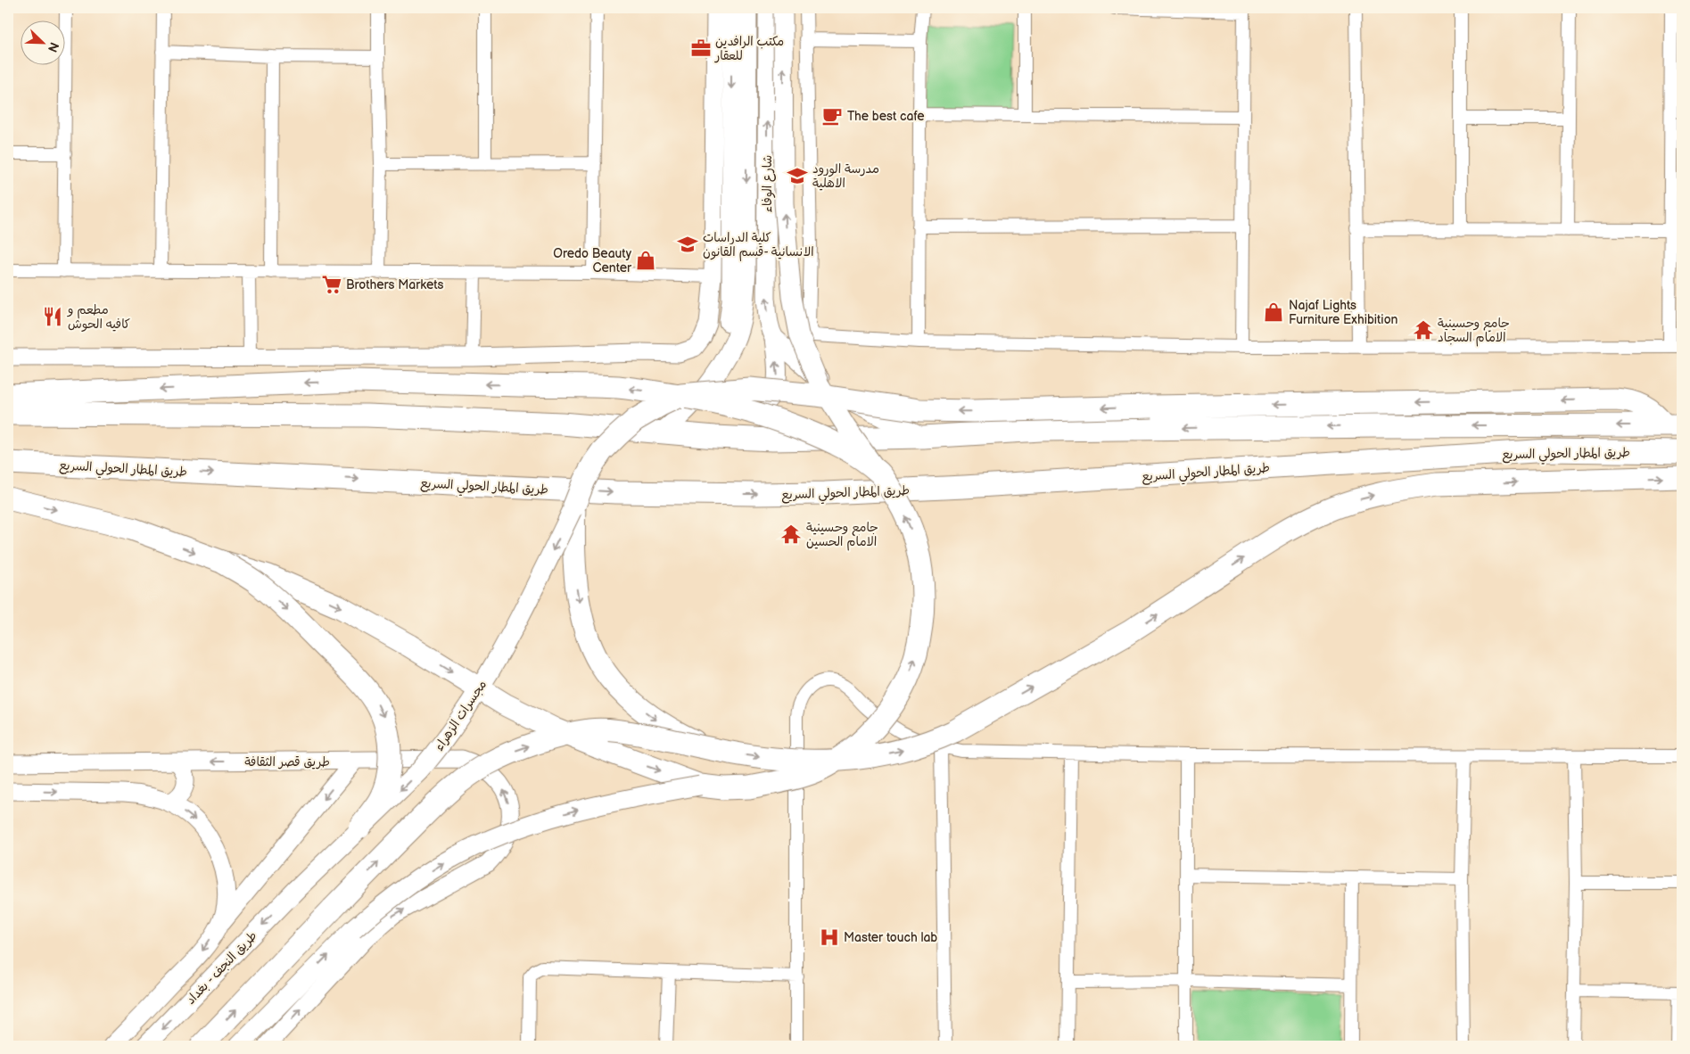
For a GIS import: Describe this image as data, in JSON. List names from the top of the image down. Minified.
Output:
{"streets":{"highway":["طريق المطار الحولي السريع"],"main road":["شارع الوفاء","مجسرات الزهراء","طريق النجف - بغداد"],"street":["طريق قصر الثقافة"]},"crossings":[["مجسرات الزهراء","طريق النجف - بغداد"]],"one_way":["مجسرات الزهراء"],"places":{"office":["مكتب الرافدين للعقار"],"cafe":["The best cafe"],"school or university":["مدرسة الورود الاهلية","كلية الدراسات الانسانية -قسم القانون"],"shop":["Oredo Beauty Center","Najaf Lights Furniture Exhibition"],"supermarket":["Brothers Markets"],"restaurant":["مطعم و كافيه الحوش"],"temple":["جامع وحسينية الامام السجاد","جامع وحسينية الامام الحسين"],"hospital":["Master touch lab"]},"north":"bottom right"}
